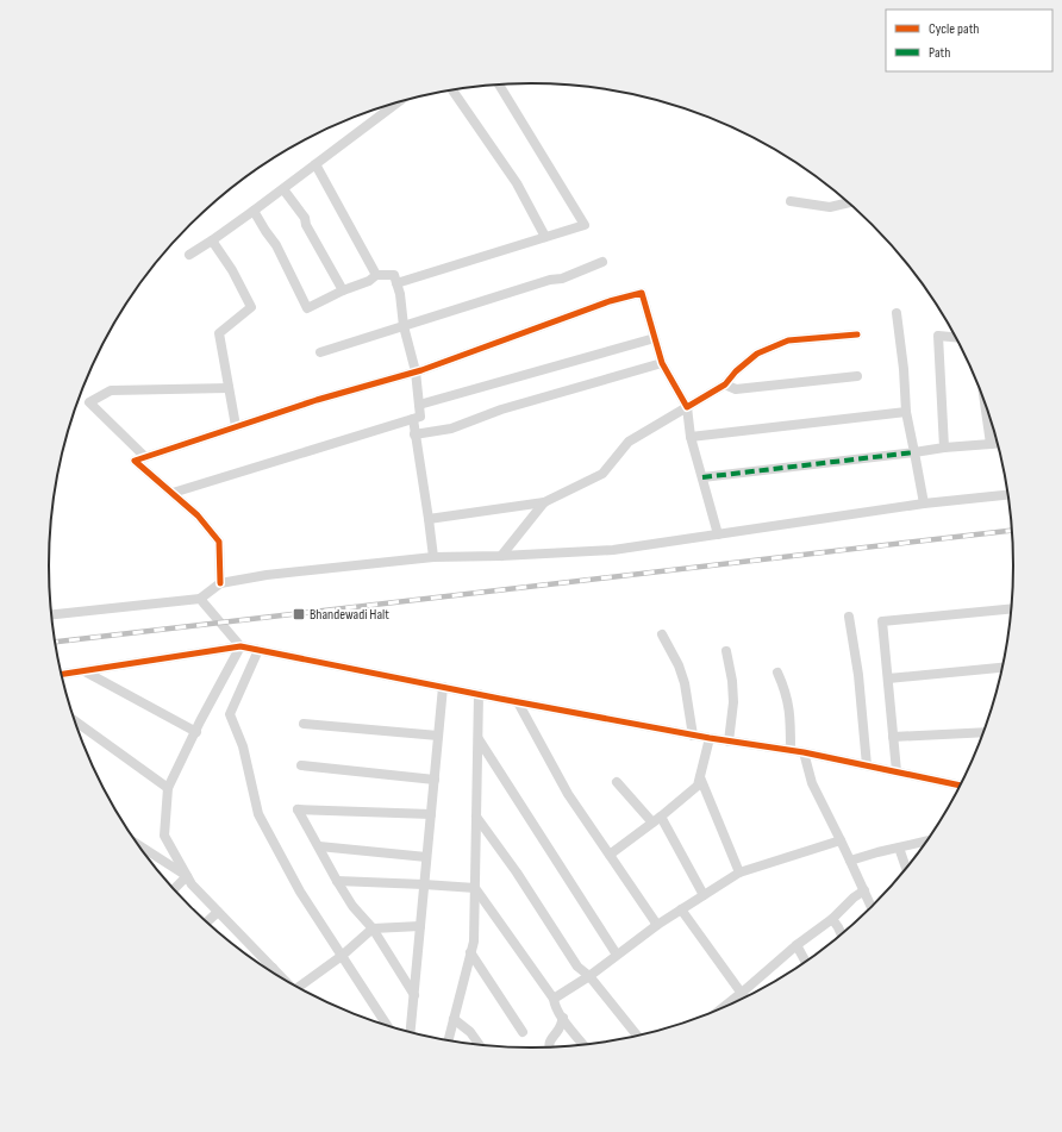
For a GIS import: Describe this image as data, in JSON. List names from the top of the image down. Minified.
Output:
{"places":{"transit":["Bhandewadi Halt"]},"legend":["Cycle path","Path"]}
